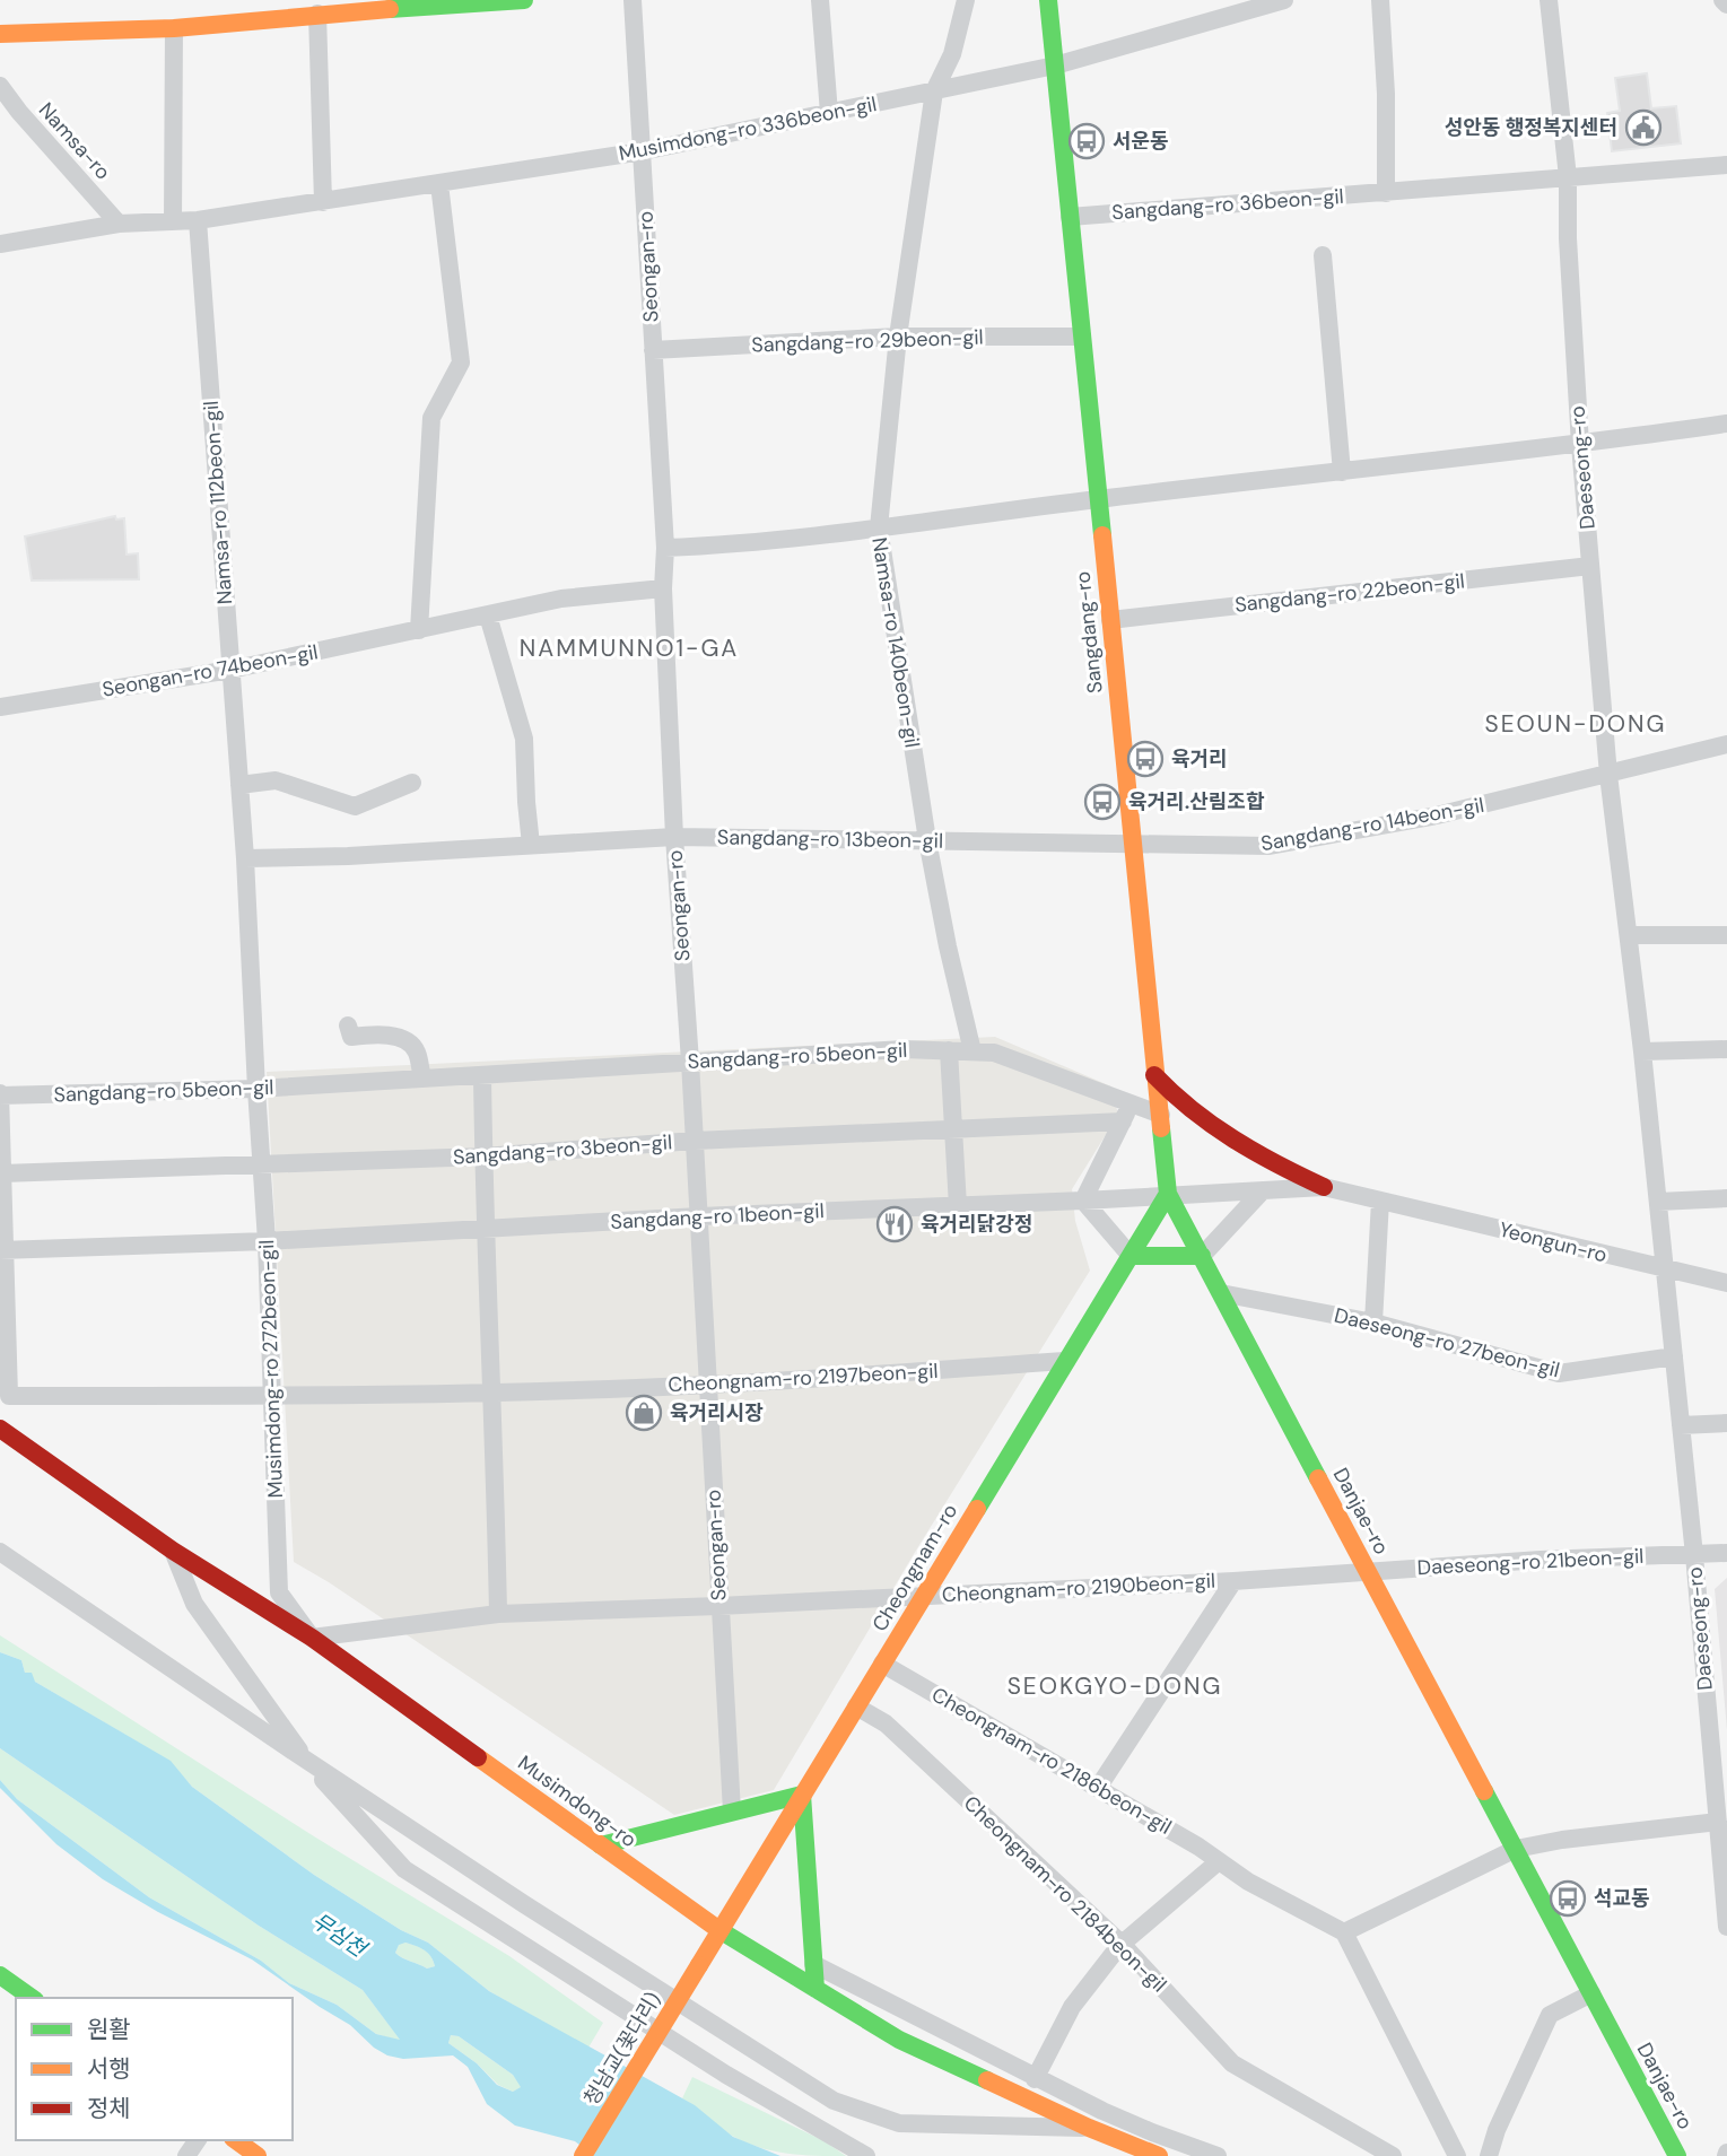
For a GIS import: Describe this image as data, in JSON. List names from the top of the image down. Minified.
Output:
{"streets":{"street":["Musimdong-ro 336beon-gil","Namsa-ro","Sangdang-ro 36beon-gil","Seongan-ro","Sangdang-ro 29beon-gil","Daeseong-ro","Namsa-ro 112beon-gil","Sangdang-ro 22beon-gil","Sangdang-ro","Namsa-ro 140beon-gil","Seongan-ro 74beon-gil","Sangdang-ro 14beon-gil","Sangdang-ro 13beon-gil","Sangdang-ro 5beon-gil","Sangdang-ro 3beon-gil","Sangdang-ro 1beon-gil","Yeongun-ro","Daeseong-ro 27beon-gil","Musimdong-ro 272beon-gil","Cheongnam-ro 2197beon-gil","Danjae-ro","Daeseong-ro 21beon-gil","Cheongnam-ro","Cheongnam-ro 2190beon-gil","Cheongnam-ro 2186beon-gil","Musimdong-ro","Cheongnam-ro 2184beon-gil","청남교(꽃다리)"]},"crossings":[["Musimdong-ro 336beon-gil","Namsa-ro"],["Musimdong-ro 336beon-gil","Seongan-ro"],["Musimdong-ro 336beon-gil","Namsa-ro 112beon-gil"],["Musimdong-ro 336beon-gil","Sangdang-ro"],["Musimdong-ro 336beon-gil","Namsa-ro 140beon-gil"],["Sangdang-ro 36beon-gil","Daeseong-ro"],["Sangdang-ro 36beon-gil","Sangdang-ro"],["Seongan-ro","Sangdang-ro 29beon-gil"],["Seongan-ro","Seongan-ro 74beon-gil"],["Seongan-ro","Sangdang-ro 13beon-gil"],["Seongan-ro","Sangdang-ro 5beon-gil"],["Seongan-ro","Sangdang-ro 3beon-gil"],["Seongan-ro","Sangdang-ro 1beon-gil"],["Seongan-ro","Cheongnam-ro 2197beon-gil"],["Seongan-ro","Cheongnam-ro 2190beon-gil"],["Sangdang-ro 29beon-gil","Sangdang-ro"],["Sangdang-ro 29beon-gil","Namsa-ro 140beon-gil"],["Daeseong-ro","Sangdang-ro 22beon-gil"],["Daeseong-ro","Sangdang-ro 14beon-gil"],["Daeseong-ro","Yeongun-ro"],["Daeseong-ro","Daeseong-ro 27beon-gil"],["Daeseong-ro","Daeseong-ro 21beon-gil"],["Namsa-ro 112beon-gil","Seongan-ro 74beon-gil"],["Namsa-ro 112beon-gil","Sangdang-ro 13beon-gil"],["Namsa-ro 112beon-gil","Sangdang-ro 5beon-gil"],["Namsa-ro 112beon-gil","Musimdong-ro 272beon-gil"],["Sangdang-ro 22beon-gil","Sangdang-ro"],["Sangdang-ro","Sangdang-ro 14beon-gil"],["Sangdang-ro","Sangdang-ro 13beon-gil"],["Sangdang-ro","Sangdang-ro 5beon-gil"],["Sangdang-ro","Sangdang-ro 1beon-gil"],["Sangdang-ro","Yeongun-ro"],["Sangdang-ro","Danjae-ro"],["Sangdang-ro","Cheongnam-ro"],["Namsa-ro 140beon-gil","Sangdang-ro 13beon-gil"],["Namsa-ro 140beon-gil","Sangdang-ro 5beon-gil"],["Sangdang-ro 14beon-gil","Sangdang-ro 13beon-gil"],["Sangdang-ro 5beon-gil","Musimdong-ro 272beon-gil"],["Sangdang-ro 3beon-gil","Musimdong-ro 272beon-gil"],["Sangdang-ro 1beon-gil","Yeongun-ro"],["Sangdang-ro 1beon-gil","Musimdong-ro 272beon-gil"],["Sangdang-ro 1beon-gil","Danjae-ro"],["Sangdang-ro 1beon-gil","Cheongnam-ro"],["Yeongun-ro","Danjae-ro"],["Yeongun-ro","Cheongnam-ro"],["Daeseong-ro 27beon-gil","Danjae-ro"],["Musimdong-ro 272beon-gil","Cheongnam-ro 2197beon-gil"],["Musimdong-ro 272beon-gil","Cheongnam-ro 2190beon-gil"],["Musimdong-ro 272beon-gil","Musimdong-ro"],["Cheongnam-ro 2197beon-gil","Cheongnam-ro"],["Danjae-ro","Daeseong-ro 21beon-gil"],["Danjae-ro","Cheongnam-ro"],["Danjae-ro","Cheongnam-ro 2190beon-gil"],["Daeseong-ro 21beon-gil","Cheongnam-ro 2190beon-gil"],["Cheongnam-ro","Cheongnam-ro 2190beon-gil"],["Cheongnam-ro","Cheongnam-ro 2186beon-gil"],["Cheongnam-ro","Musimdong-ro"],["Cheongnam-ro","Cheongnam-ro 2184beon-gil"],["Cheongnam-ro","청남교(꽃다리)"],["Cheongnam-ro 2190beon-gil","Cheongnam-ro 2186beon-gil"],["Cheongnam-ro 2190beon-gil","Musimdong-ro"]],"districts":["NAMMUNNO1-GA","SEOUN-DONG","SEOKGYO-DONG"],"water":["무심천"],"places":{"public building":["성안동 행정복지센터"],"bus stop":["서운동","육거리","육거리.산림조합","석교동"],"restaurant":["육거리닭강정"],"shop":["육거리시장"]},"legend":["원활","서행","정체"]}
